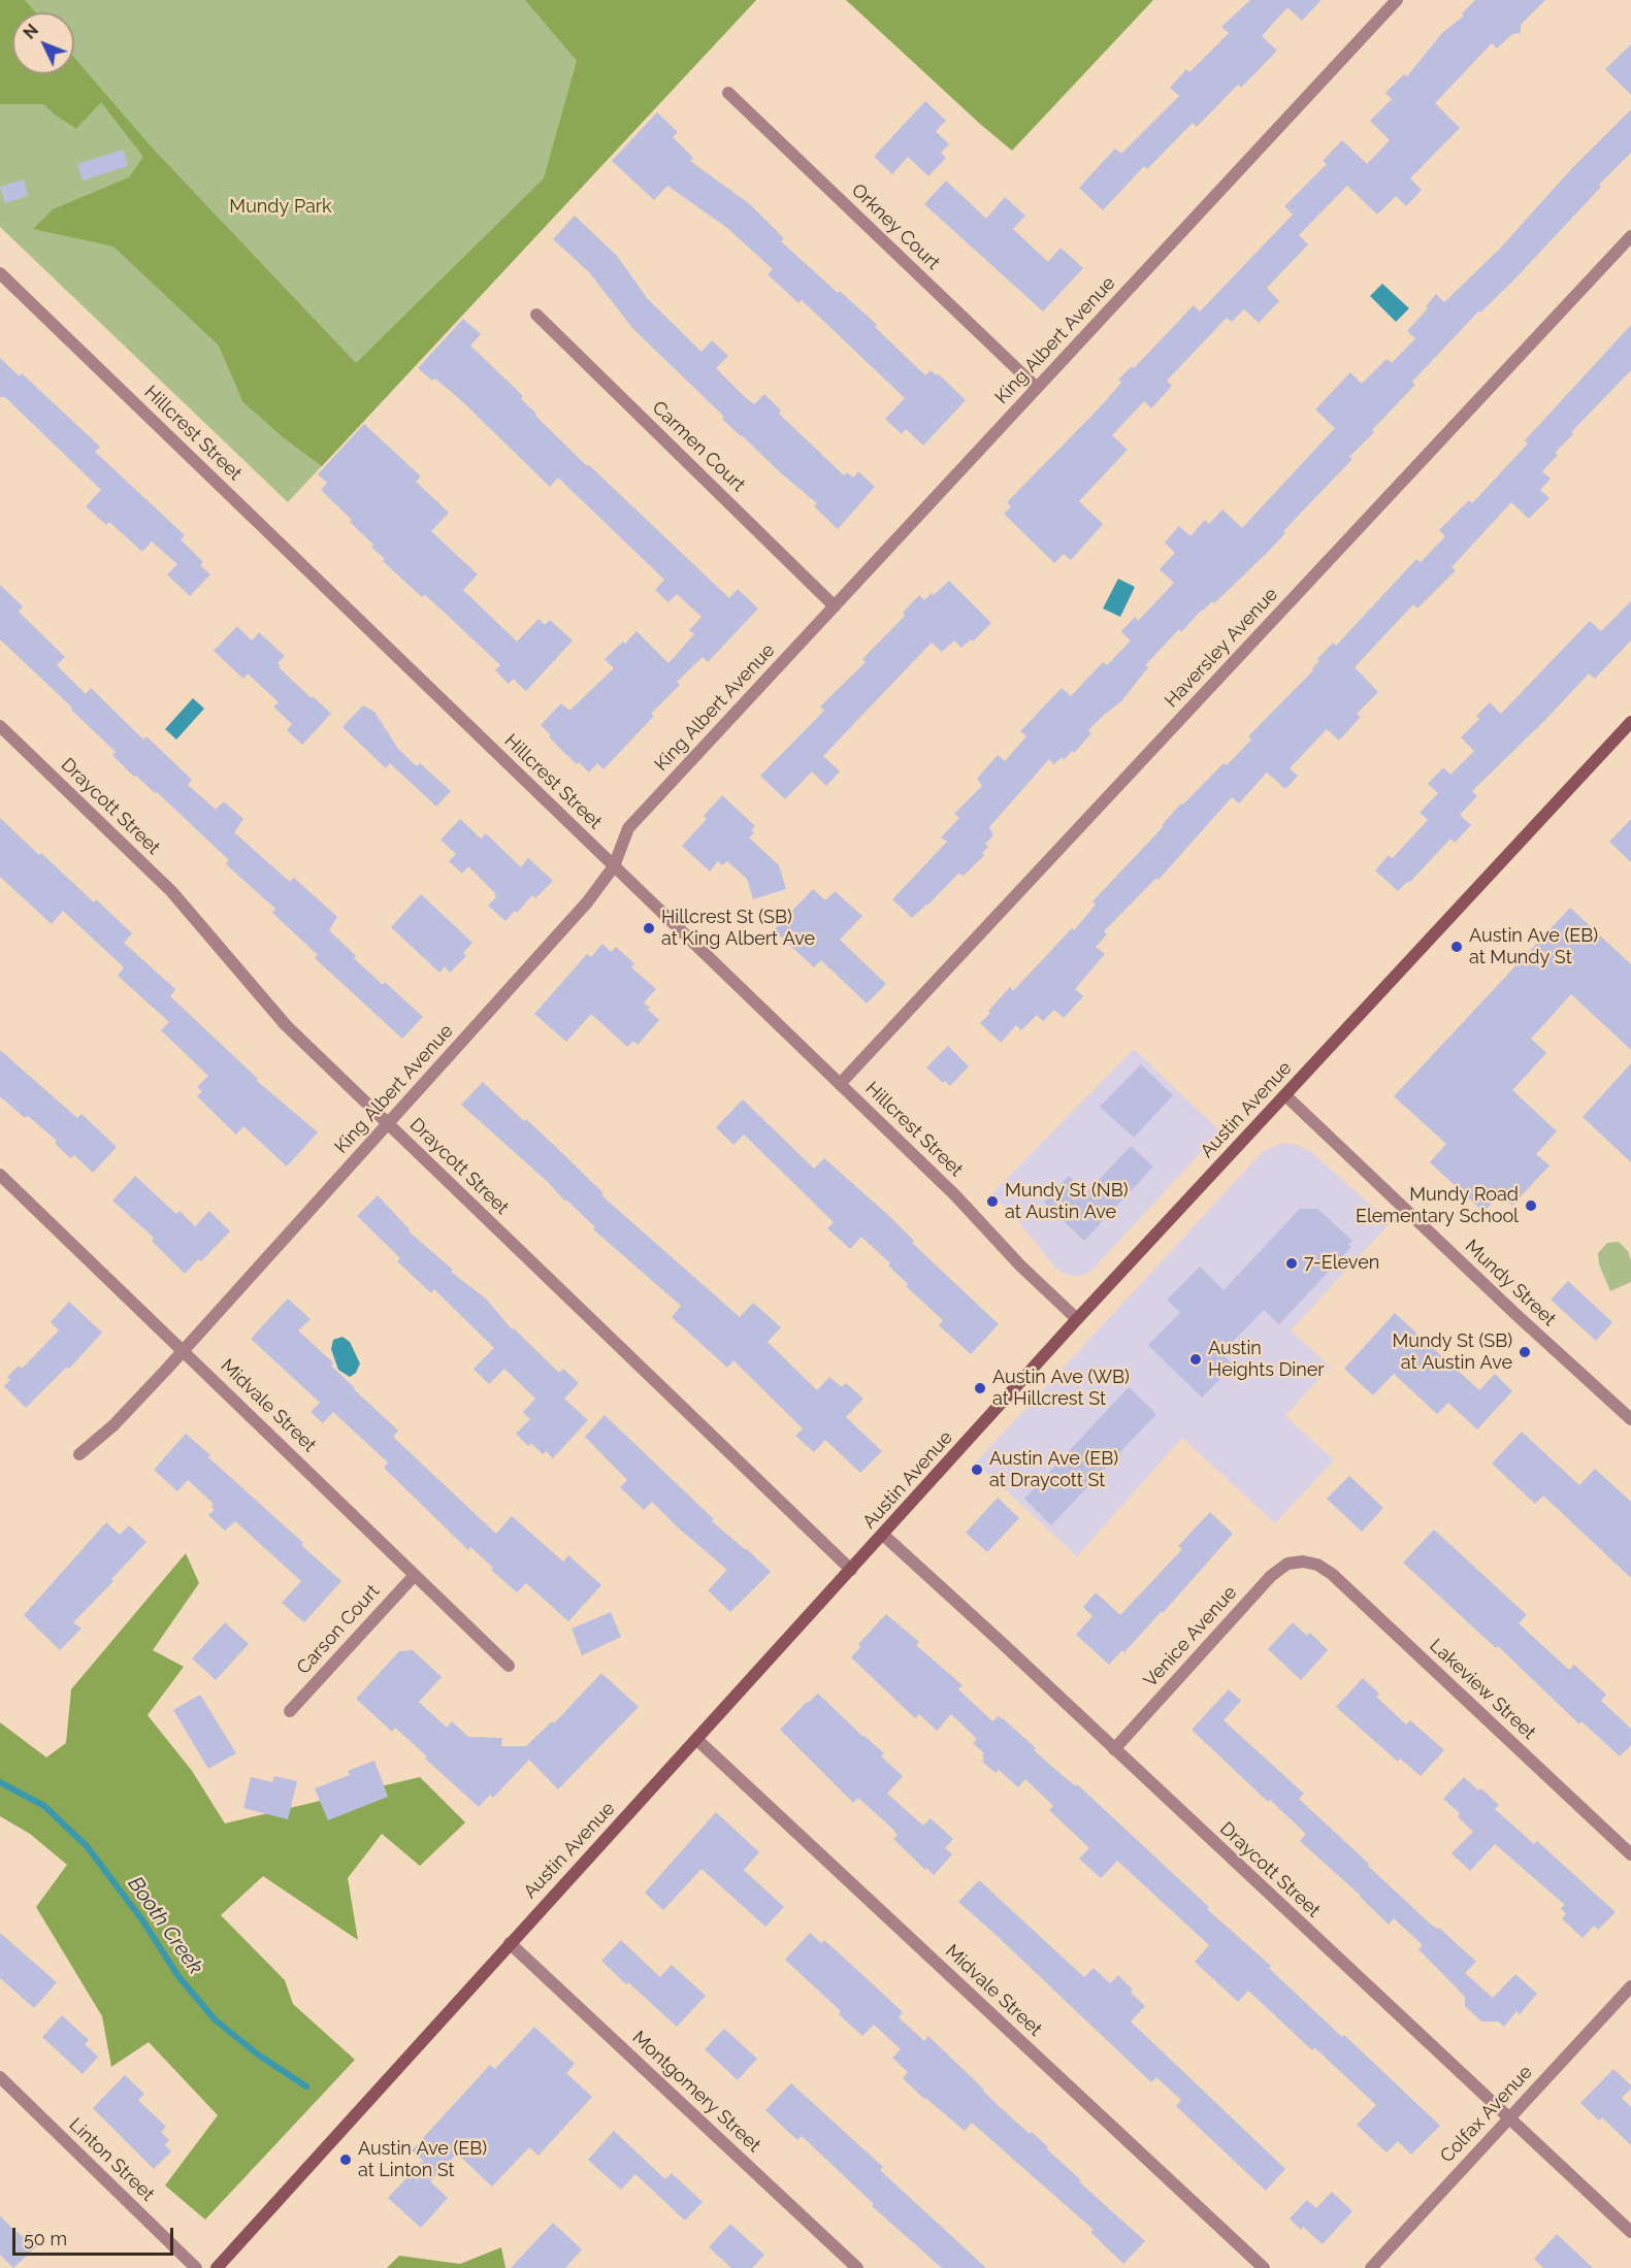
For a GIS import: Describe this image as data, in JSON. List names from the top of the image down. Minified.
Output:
{"streets":{"main road":["Austin Avenue"],"street":["Orkney Court","King Albert Avenue","Hillcrest Street","Carmen Court","Haversley Avenue","Draycott Street","Mundy Street","Midvale Street","Carson Court","Venice Avenue","Lakeview Street","Montgomery Street","Colfax Avenue","Linton Street"]},"crossings":[["Orkney Court","King Albert Avenue"],["King Albert Avenue","Hillcrest Street"],["King Albert Avenue","Carmen Court"],["King Albert Avenue","Draycott Street"],["King Albert Avenue","Midvale Street"],["Hillcrest Street","Haversley Avenue"],["Hillcrest Street","Austin Avenue"],["Draycott Street","Austin Avenue"],["Draycott Street","Venice Avenue"],["Draycott Street","Colfax Avenue"],["Austin Avenue","Mundy Street"],["Austin Avenue","Midvale Street"],["Austin Avenue","Montgomery Street"],["Midvale Street","Carson Court"],["Venice Avenue","Lakeview Street"]],"water":["Booth Creek"],"parks":["Mundy Park"],"places":["Hillcrest St (SB) at King Albert Ave","Austin Ave (EB) at Mundy St","Mundy St (NB) at Austin Ave","Mundy Road Elementary School","7-Eleven","Mundy St (SB) at Austin Ave","Austin Heights Diner","Austin Ave (WB) at Hillcrest St","Austin Ave (EB) at Draycott St","Austin Ave (EB) at Linton St"],"scale_bar":"50 m","north":"top left"}
